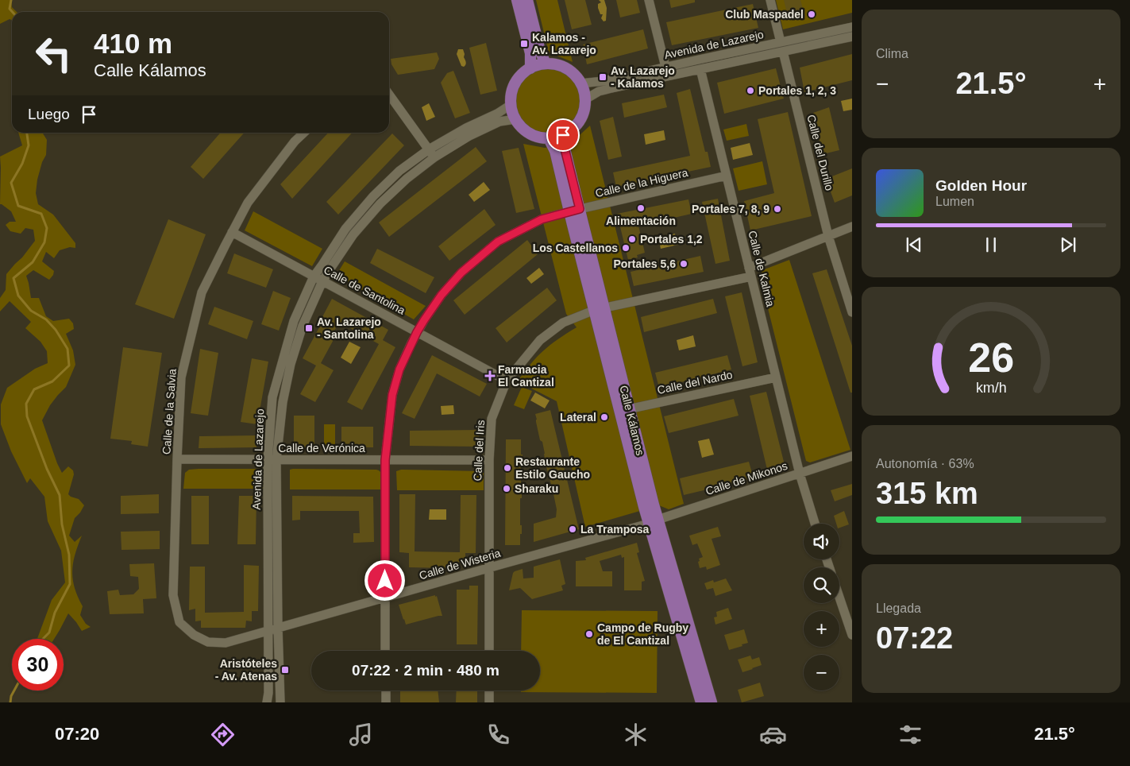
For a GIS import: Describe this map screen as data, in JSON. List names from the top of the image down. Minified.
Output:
{"streets":{"main road":["Calle Kálamos"],"street":["Avenida de Lazarejo","Calle del Durillo","Calle de la Higuera","Calle de Kalmia","Calle de Santolina","Calle del Nardo","Calle de la Salvia","Calle de Verónica","Calle del Iris","Calle de Mikonos","Calle de Wisteria"]},"crossings":[["Avenida de Lazarejo","Calle del Durillo"],["Avenida de Lazarejo","Calle de Kalmia"],["Avenida de Lazarejo","Calle de Santolina"],["Avenida de Lazarejo","Calle de la Salvia"],["Avenida de Lazarejo","Calle Kálamos"],["Avenida de Lazarejo","Calle de Verónica"],["Avenida de Lazarejo","Calle de Wisteria"],["Calle del Durillo","Calle del Iris"],["Calle de la Higuera","Calle de Kalmia"],["Calle de la Higuera","Calle de Santolina"],["Calle de la Higuera","Calle Kálamos"],["Calle de la Higuera","Calle de Verónica"],["Calle de la Higuera","Calle de Wisteria"],["Calle de Kalmia","Calle del Nardo"],["Calle de Kalmia","Calle del Iris"],["Calle de Kalmia","Calle de Mikonos"],["Calle de Santolina","Calle de la Salvia"],["Calle de Santolina","Calle del Iris"],["Calle del Nardo","Calle Kálamos"],["Calle de la Salvia","Calle de Verónica"],["Calle de la Salvia","Calle de Wisteria"],["Calle Kálamos","Calle del Iris"],["Calle Kálamos","Calle de Mikonos"],["Calle Kálamos","Calle de Wisteria"],["Calle de Verónica","Calle del Iris"],["Calle del Iris","Calle de Wisteria"],["Calle de Mikonos","Calle de Wisteria"]],"places":{"other":["Club Maspadel","Portales 1, 2, 3","Alimentación","Portales 7, 8, 9","Portales 1,2","Los Castellanos","Portales 5,6","Lateral","Restaurante Estilo Gaucho","Sharaku","La Tramposa","Campo de Rugby de El Cantizal"],"transit":["Kalamos - Av. Lazarejo","Av. Lazarejo - Kalamos","Av. Lazarejo - Santolina","Aristóteles - Av. Atenas"],"health":["Farmacia El Cantizal"]},"page":{"tile":["Clima",["Autonomía · 63%","315 km"],["Llegada","07:22"]],"turn":["410 m","Calle Kálamos"],"heat":["−","21.5°","+"],"then":"Luego","song":["Golden Hour","Lumen"],"map_buttons":["+","−"],"limit":"30","trip":"07:22 · 2 min · 480 m","tabs":["07:20","21.5°"],"gauge":["26","km/h"]}}
